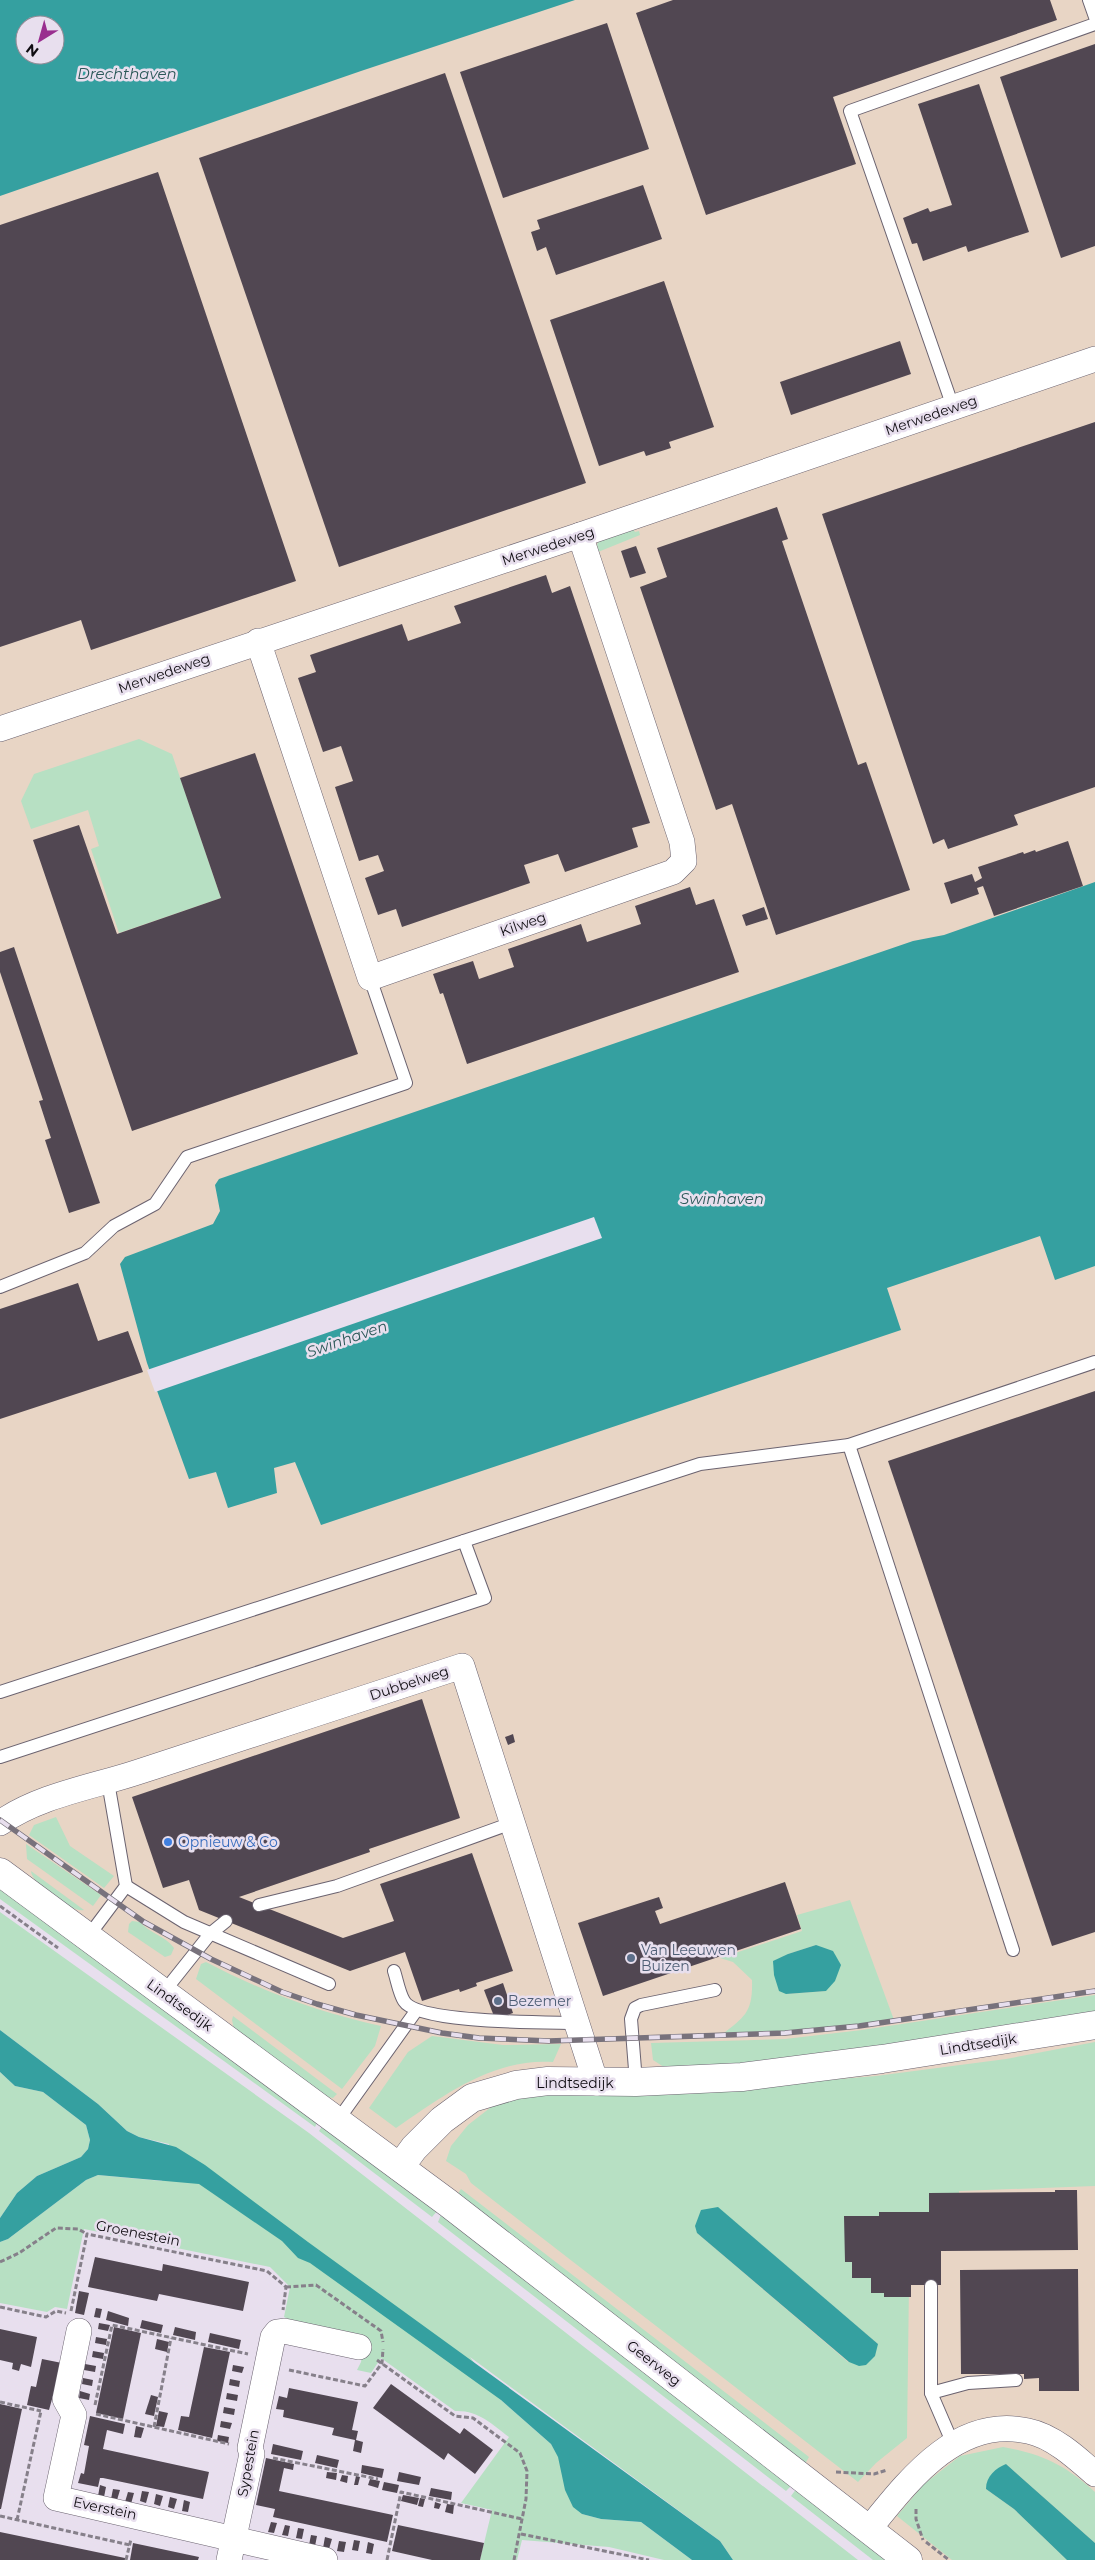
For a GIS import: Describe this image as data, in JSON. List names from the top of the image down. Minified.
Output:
{"streets":{"main road":["Lindtsedijk","Geerweg"],"street":["Merwedeweg","Kilweg","Dubbelweg","Sypestein","Everstein"],"path":["Groenestein"]},"crossings":[["Merwedeweg","Kilweg"],["Dubbelweg","Lindtsedijk"],["Lindtsedijk","Geerweg"],["Sypestein","Everstein"]],"water":["Drechthaven","Swinhaven"],"places":["Opnieuw & Co","Van Leeuwen Buizen","Bezemer"],"north":"bottom left"}
